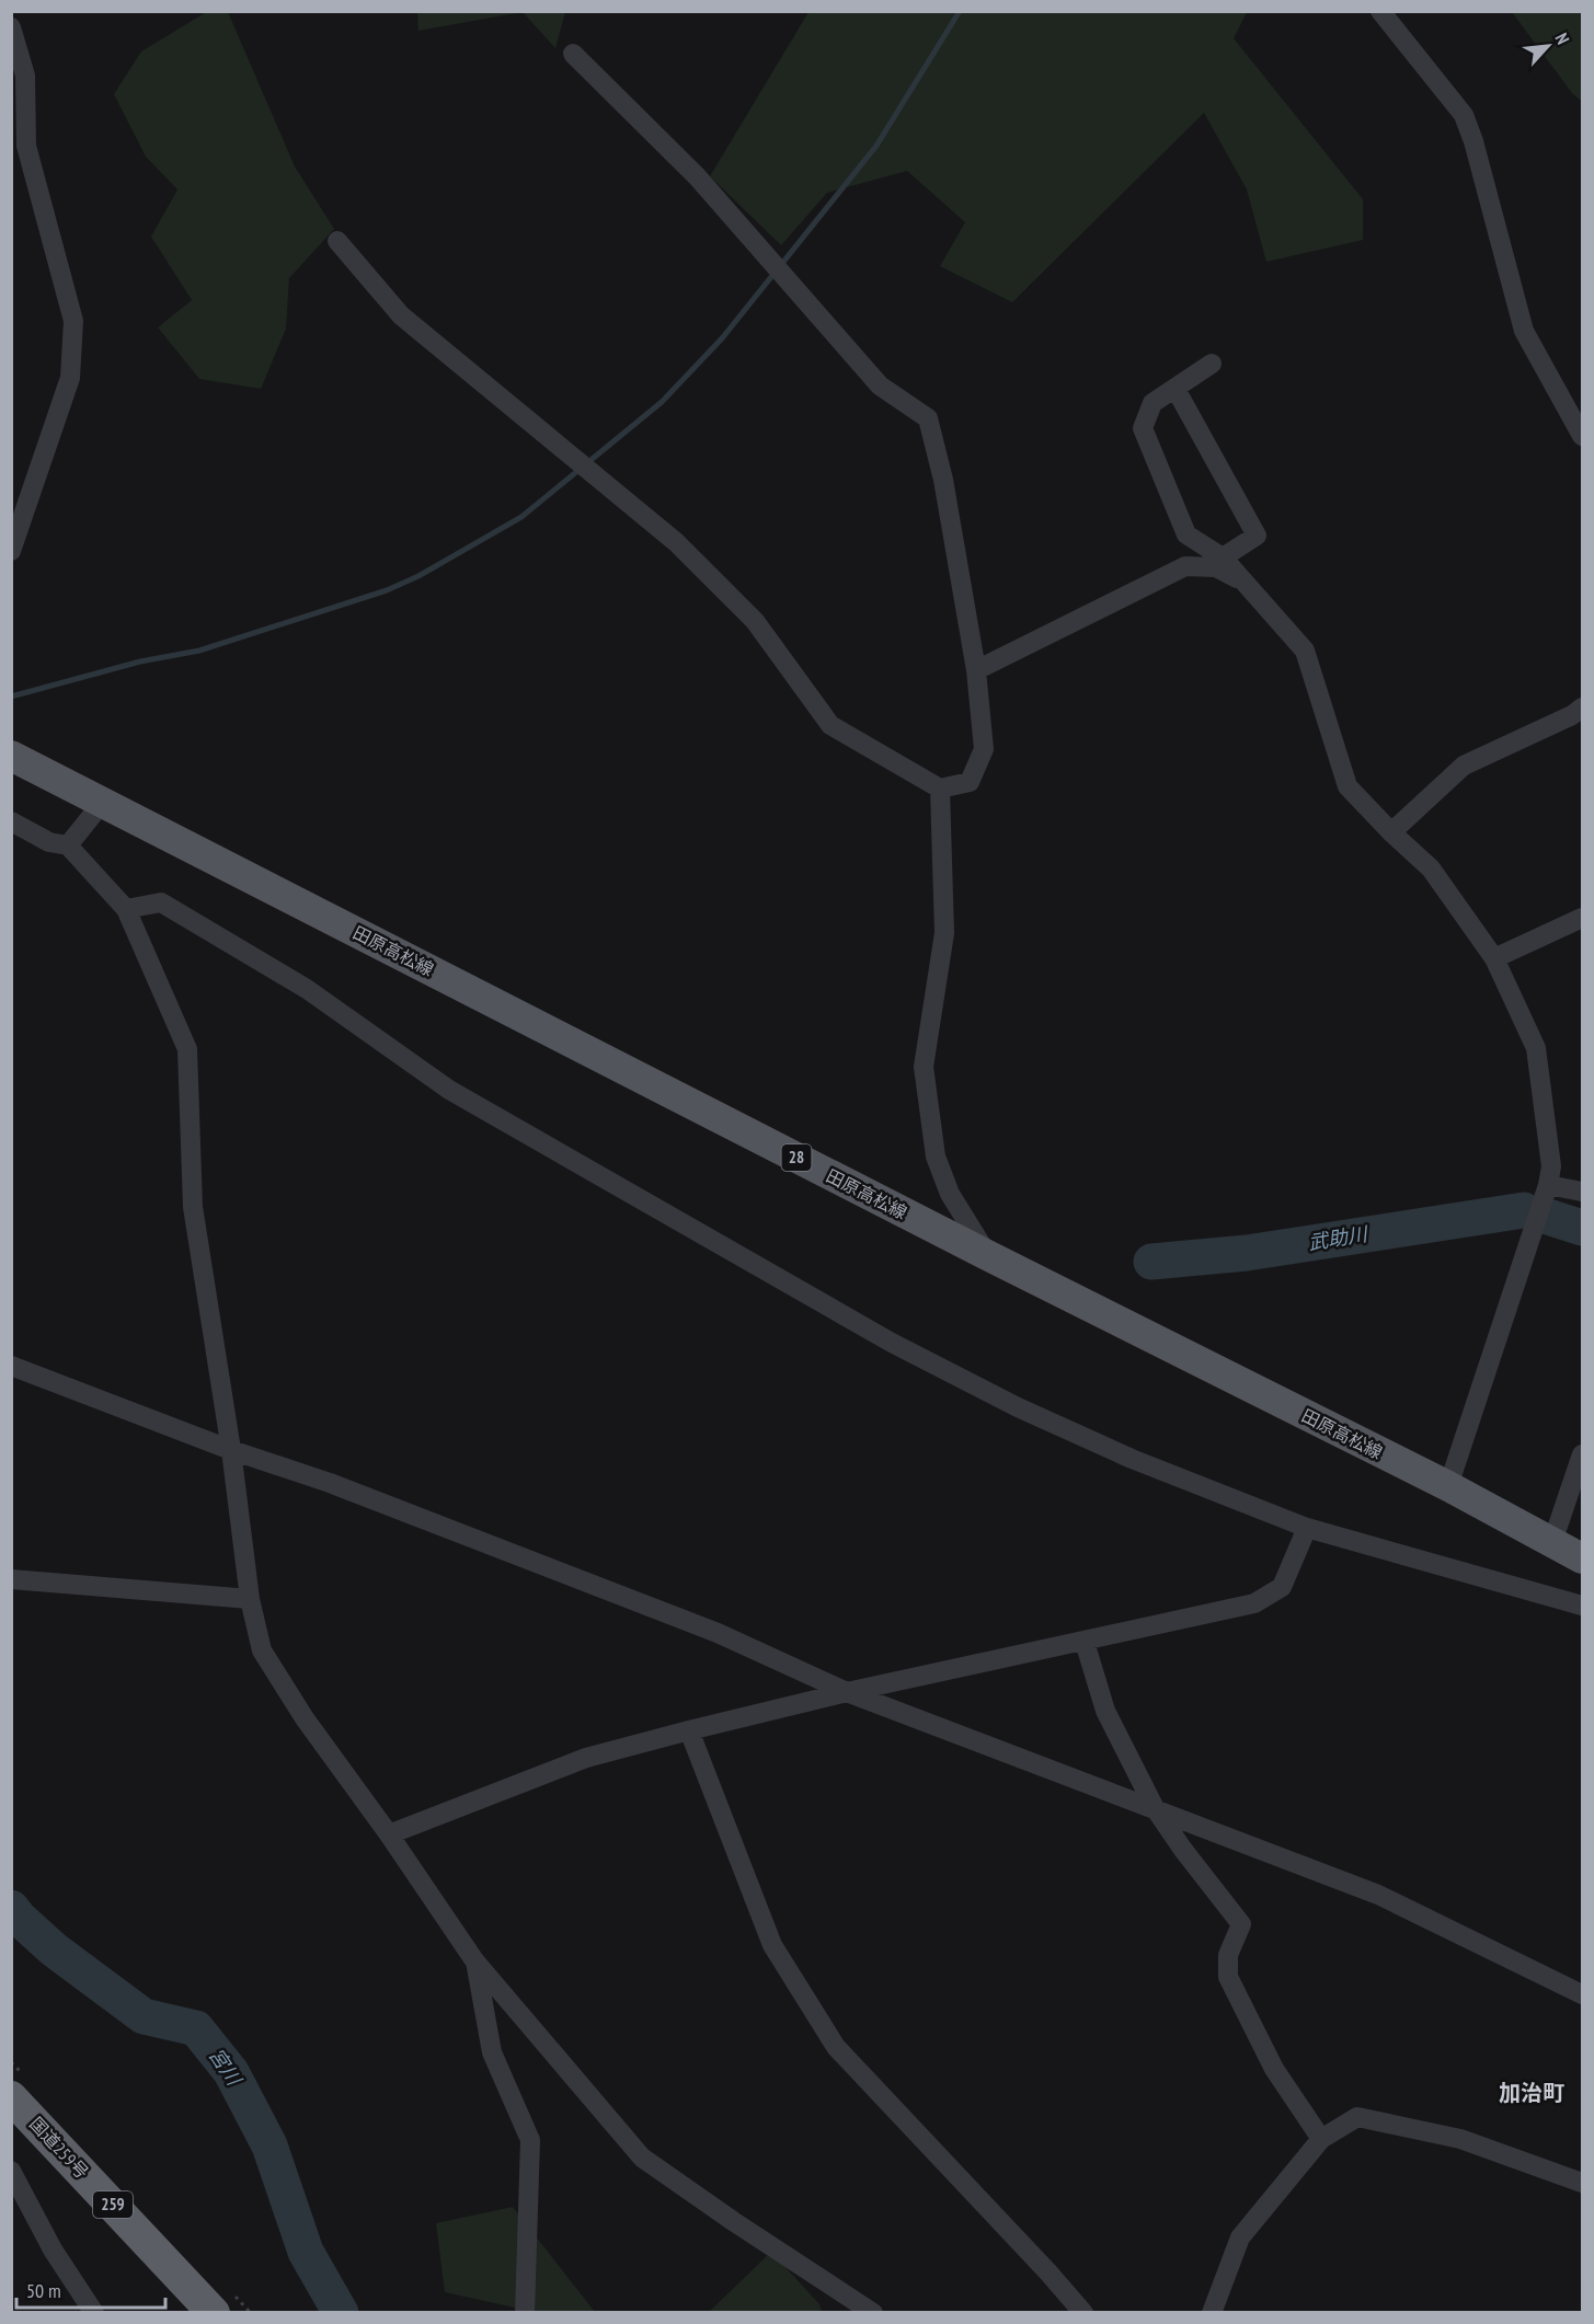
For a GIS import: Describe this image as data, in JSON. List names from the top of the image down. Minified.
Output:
{"streets":{"highway":["国道259号","259"],"main road":["田原高松線","28"]},"districts":["加治町"],"water":["武助川","宮川"],"scale_bar":"50 m","north":"top right"}
